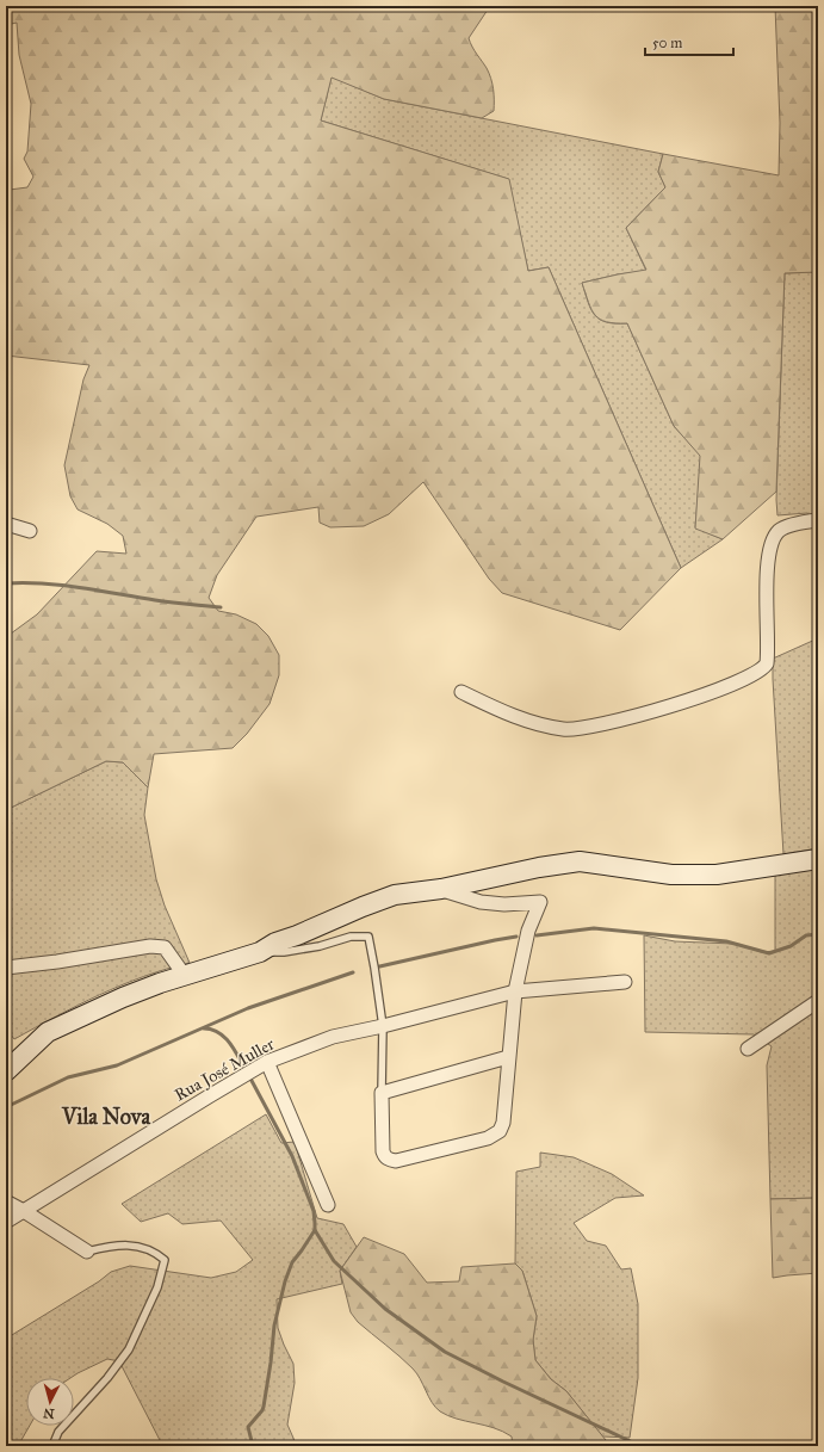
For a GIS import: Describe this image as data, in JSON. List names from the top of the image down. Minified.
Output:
{"streets":{"street":["Rua José Muller"]},"districts":["Vila Nova"],"scale_bar":"50 m","north":"bottom"}
